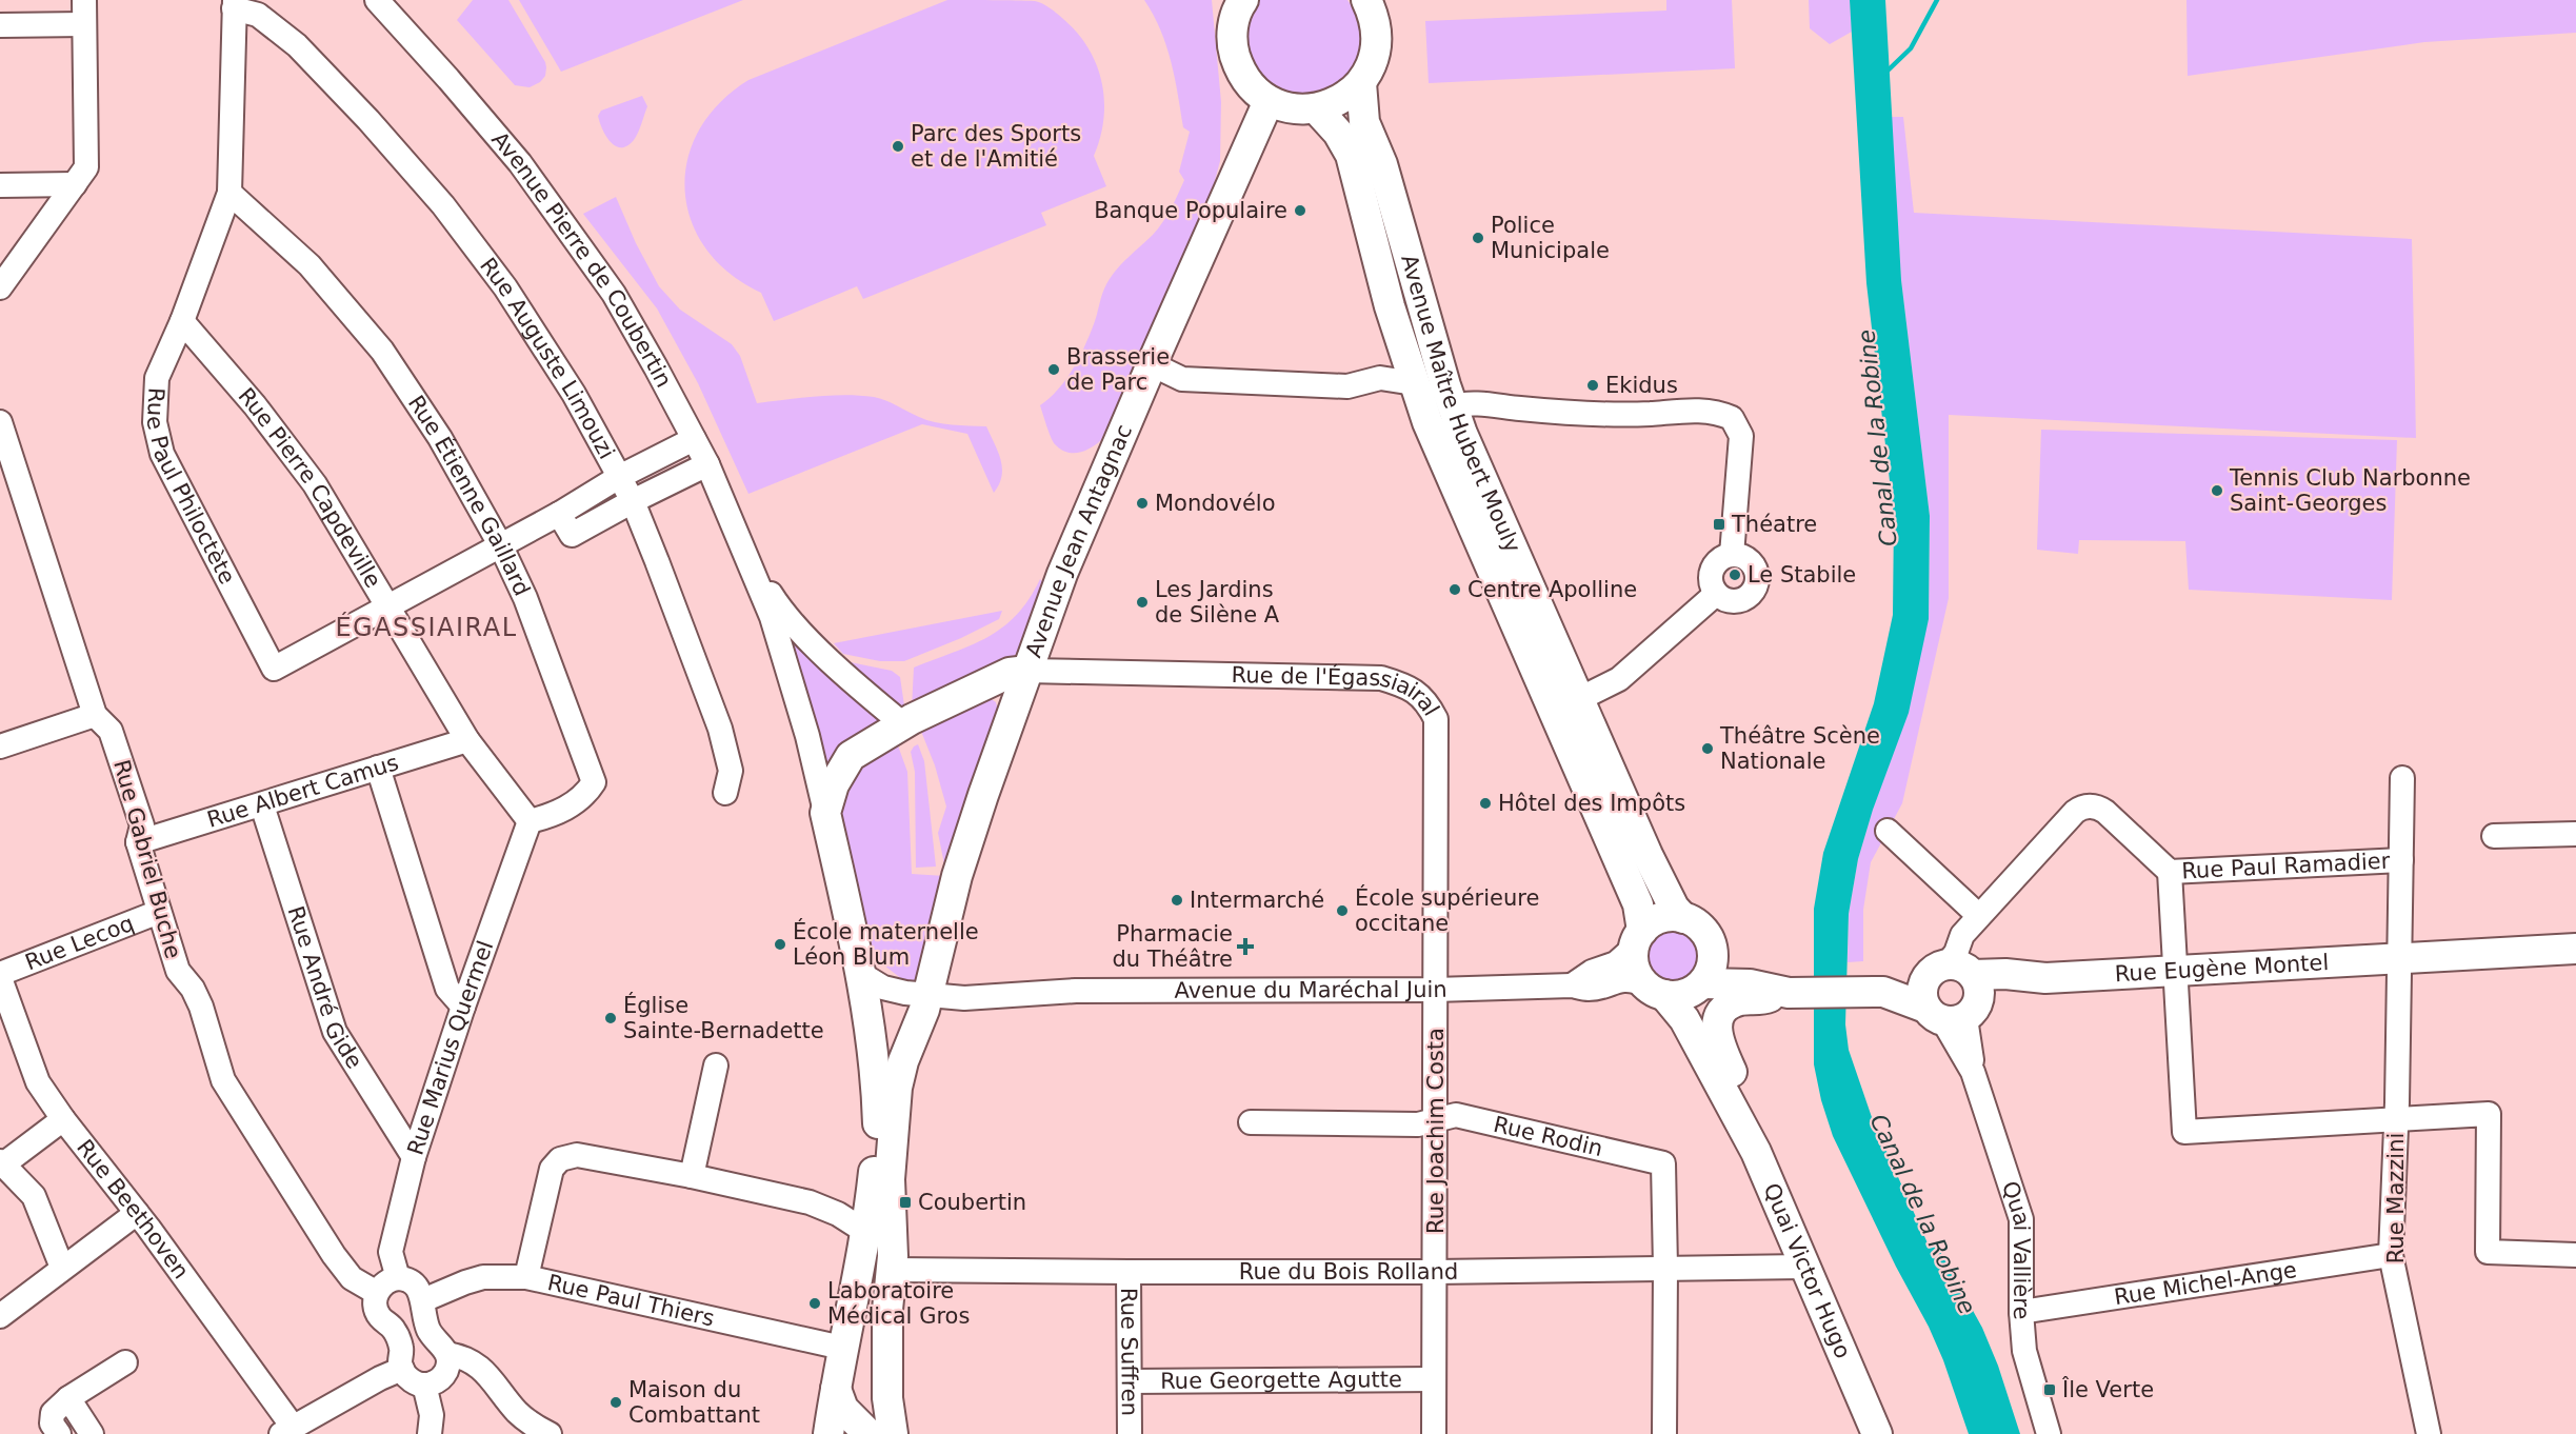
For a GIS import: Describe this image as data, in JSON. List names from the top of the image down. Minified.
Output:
{"streets":{"main road":["Avenue Pierre de Coubertin","Avenue Maître Hubert Mouly","Avenue Jean Antagnac","Rue Eugène Montel","Quai Victor Hugo"],"street":["Rue Auguste Limouzi","Rue Paul Philoctète","Rue Pierre Capdeville","Rue Étienne Gaillard","Rue de l'Égassiairal","Rue Albert Camus","Rue Gabriel Buche","Rue Paul Ramadier","Rue Lecoq","Rue André Gide","Avenue du Maréchal Juin","Rue Marius Quermel","Rue Joachim Costa","Rue Rodin","Rue Mazzini","Rue Beethoven","Quai Vallière","Rue du Bois Rolland","Rue Michel-Ange","Rue Paul Thiers","Rue Suffren","Rue Georgette Agutte"]},"crossings":[["Avenue Pierre de Coubertin","Avenue Jean Antagnac"],["Avenue Pierre de Coubertin","Avenue du Maréchal Juin"],["Avenue Pierre de Coubertin","Rue Paul Thiers"],["Rue Auguste Limouzi","Rue Paul Philoctète"],["Avenue Maître Hubert Mouly","Avenue du Maréchal Juin"],["Avenue Maître Hubert Mouly","Quai Victor Hugo"],["Rue Paul Philoctète","Rue Pierre Capdeville"],["Rue Paul Philoctète","Rue Étienne Gaillard"],["Rue Pierre Capdeville","Rue Étienne Gaillard"],["Rue Pierre Capdeville","Rue Albert Camus"],["Rue Pierre Capdeville","Rue Marius Quermel"],["Rue Étienne Gaillard","Rue Marius Quermel"],["Avenue Jean Antagnac","Rue de l'Égassiairal"],["Avenue Jean Antagnac","Avenue du Maréchal Juin"],["Avenue Jean Antagnac","Rue du Bois Rolland"],["Rue de l'Égassiairal","Avenue du Maréchal Juin"],["Rue de l'Égassiairal","Rue Joachim Costa"],["Rue Albert Camus","Rue Gabriel Buche"],["Rue Albert Camus","Rue André Gide"],["Rue Gabriel Buche","Rue Lecoq"],["Rue Paul Ramadier","Rue Eugène Montel"],["Rue Paul Ramadier","Rue Mazzini"],["Rue Lecoq","Rue Beethoven"],["Rue Eugène Montel","Rue Mazzini"],["Rue Eugène Montel","Quai Vallière"],["Rue André Gide","Rue Marius Quermel"],["Avenue du Maréchal Juin","Rue Joachim Costa"],["Avenue du Maréchal Juin","Quai Victor Hugo"],["Rue Joachim Costa","Rue Rodin"],["Rue Joachim Costa","Rue du Bois Rolland"],["Rue Joachim Costa","Rue Georgette Agutte"],["Rue Rodin","Rue du Bois Rolland"],["Rue Mazzini","Rue Michel-Ange"],["Quai Vallière","Rue Michel-Ange"],["Quai Victor Hugo","Rue du Bois Rolland"],["Rue du Bois Rolland","Rue Suffren"],["Rue Suffren","Rue Georgette Agutte"]],"districts":["ÉGASSIAIRAL"],"water":["Canal de la Robine"],"places":{"other":["Parc des Sports et de l'Amitié","Banque Populaire","Police Municipale","Brasserie de Parc","Ekidus","Tennis Club Narbonne Saint-Georges","Mondovélo","Le Stabile","Centre Apolline","Les Jardins de Silène A","Théâtre Scène Nationale","Hôtel des Impôts","Intermarché","École supérieure occitane","École maternelle Léon Blum","Église Sainte-Bernadette","Laboratoire Médical Gros","Maison du Combattant"],"transit":["Théatre","Coubertin","Île Verte"],"health":["Pharmacie du Théâtre"]}}
